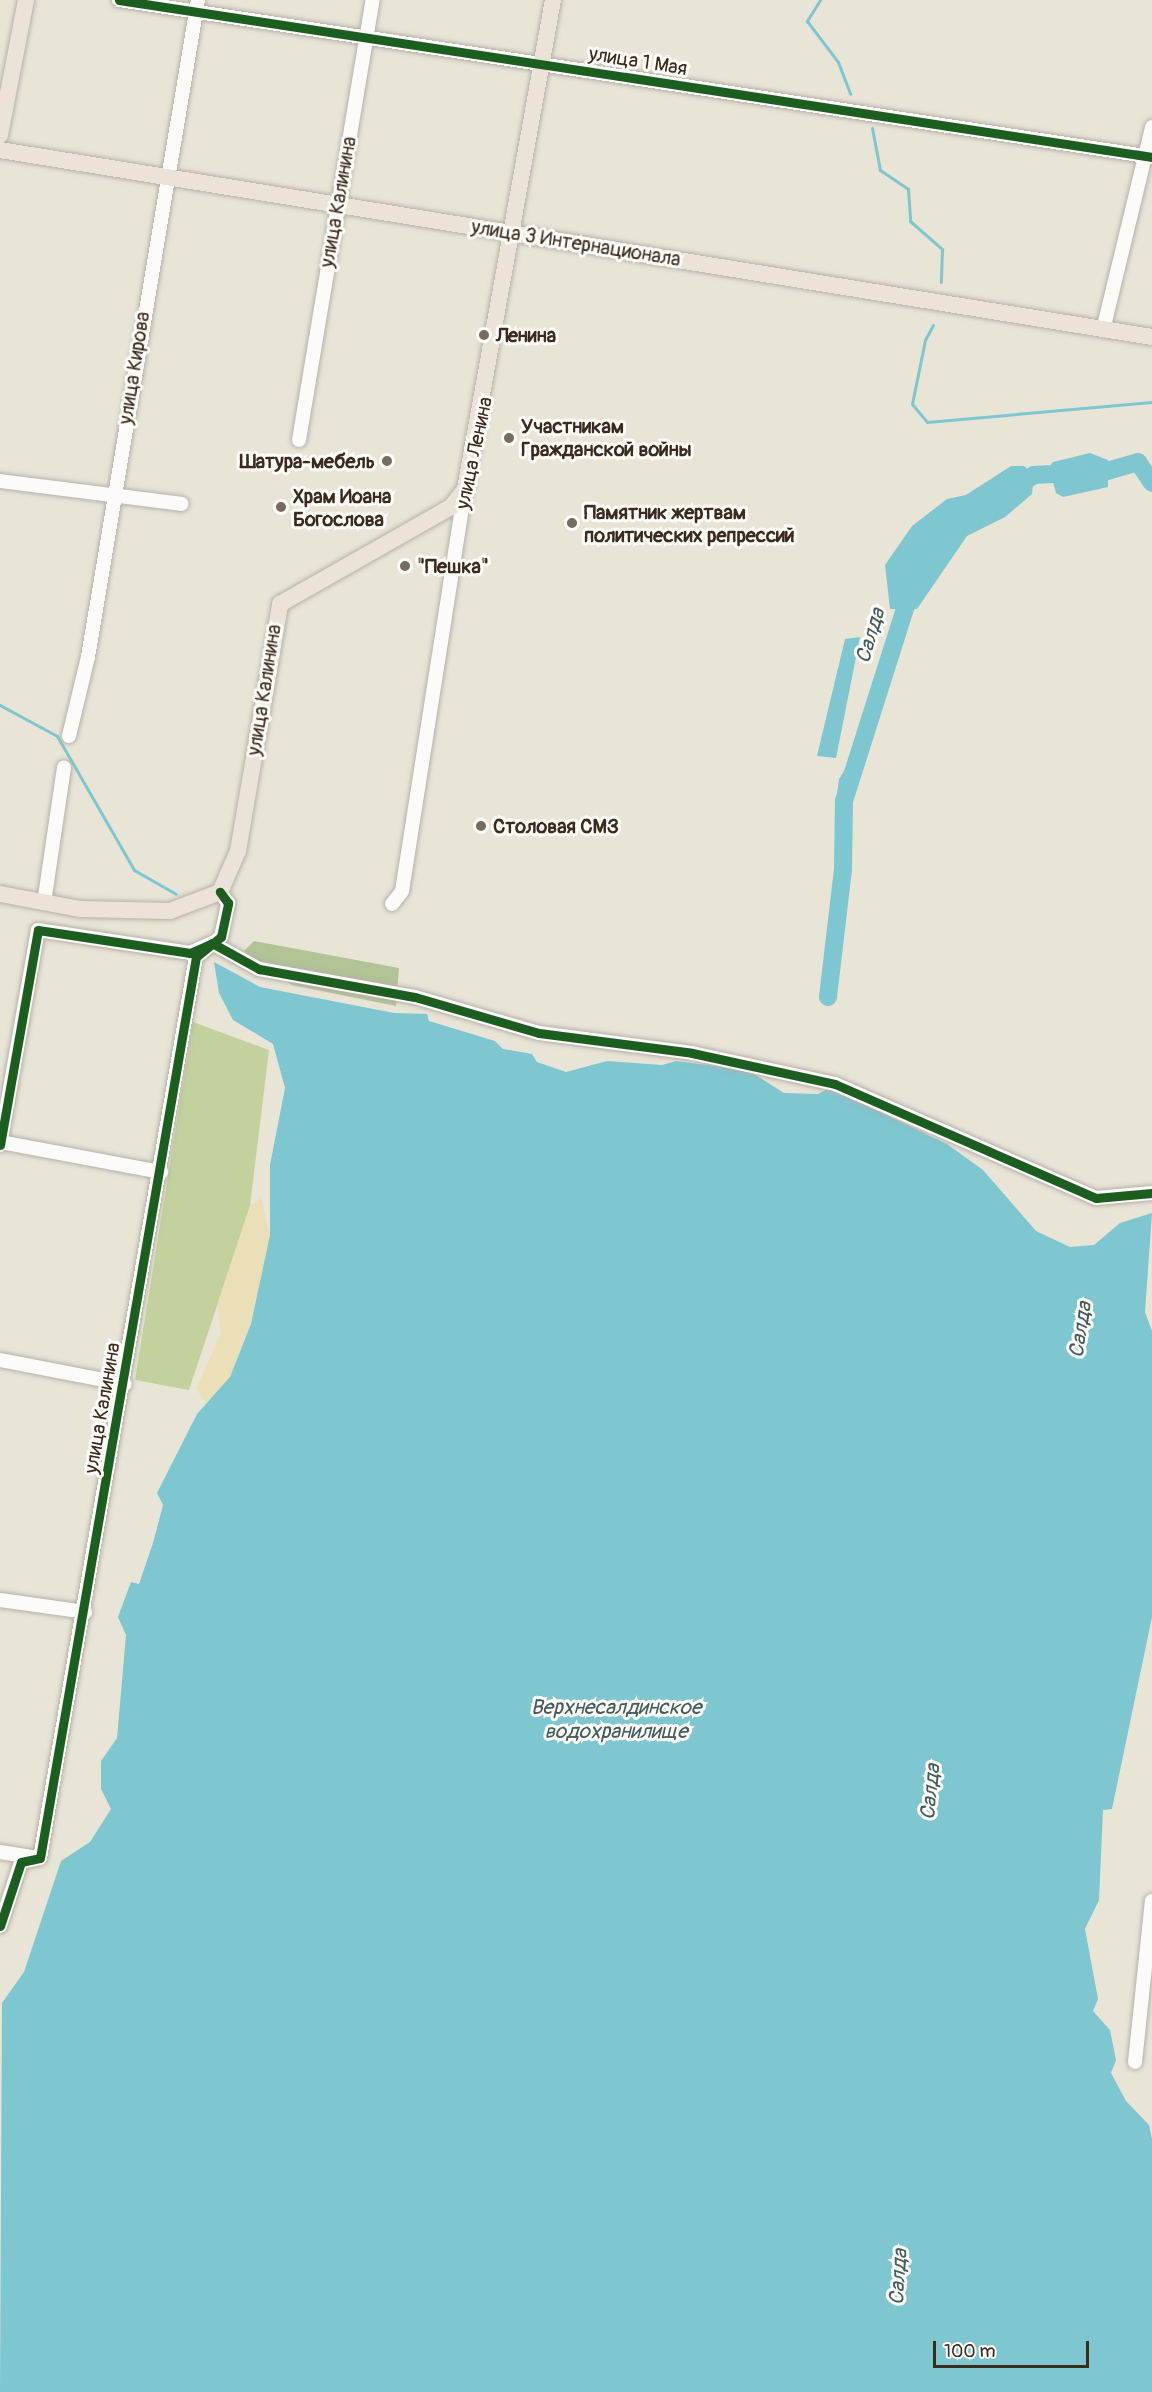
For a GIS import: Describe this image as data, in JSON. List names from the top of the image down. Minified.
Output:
{"streets":{"main road":["улица Калинина","улица 3 Интернационала","улица Ленина"],"street":["улица 1 Мая","улица Кирова"]},"crossings":[["улица 1 Мая","улица Калинина"],["улица 1 Мая","улица Кирова"],["улица 1 Мая","улица Ленина"],["улица Калинина","улица 3 Интернационала"],["улица Калинина","улица Ленина"],["улица 3 Интернационала","улица Кирова"],["улица 3 Интернационала","улица Ленина"]],"water":["Салда","Верхнесалдинское водохранилище"],"places":["Ленина","Участникам Гражданской войны","Шатура-мебель","Храм Иоана Богослова","Памятник жертвам политических репрессий","\"Пешка\"","Столовая СМЗ"],"scale_bar":"100 m"}
